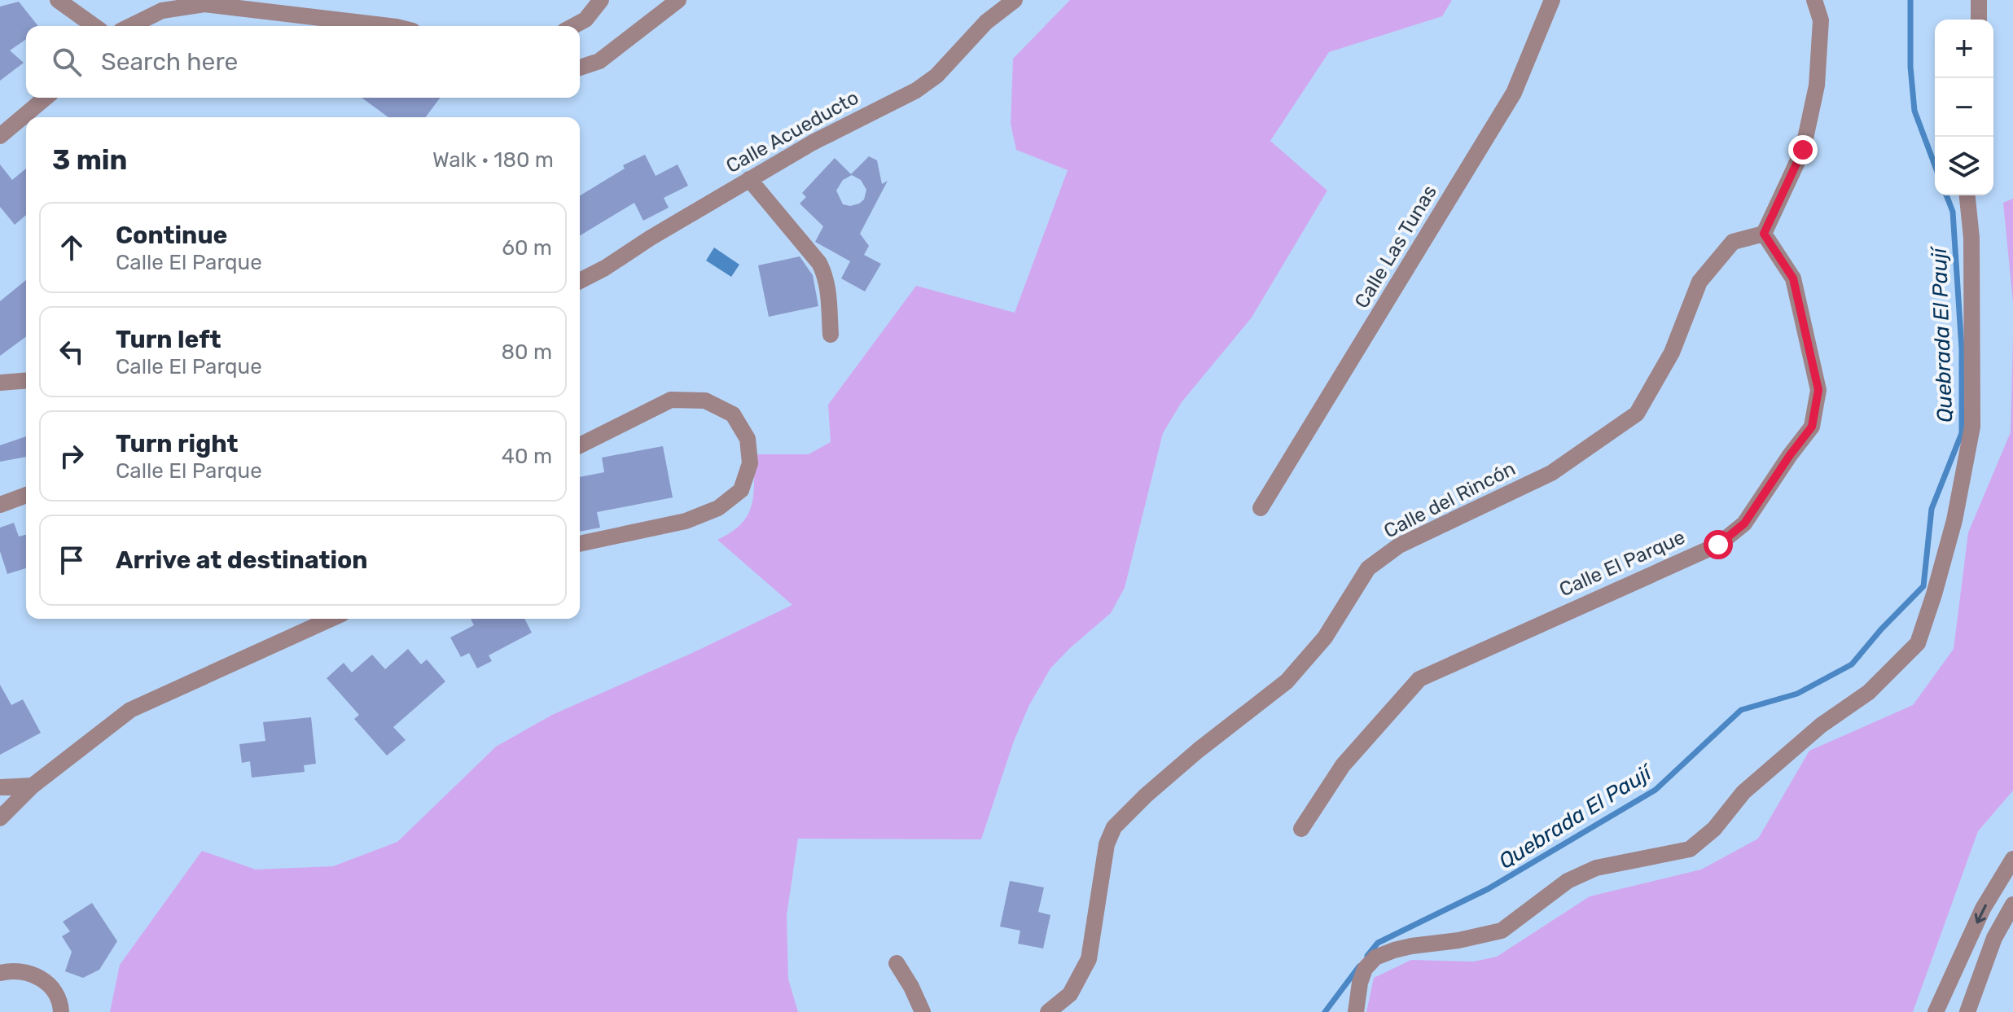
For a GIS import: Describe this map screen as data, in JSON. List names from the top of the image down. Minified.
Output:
{"streets":{"street":["Calle Acueducto","Calle Las Tunas","Calle del Rincón","Calle El Parque"]},"crossings":[["Calle del Rincón","Calle El Parque"]],"water":["Quebrada El Paují"],"page":{"map_buttons":["+","−"],"search":"Search here","heading":["3 min","Walk · 180 m"],"list":[["Continue","Calle El Parque","60 m"],["Turn left","Calle El Parque","80 m"],["Turn right","Calle El Parque","40 m"],"Arrive at destination"]}}
